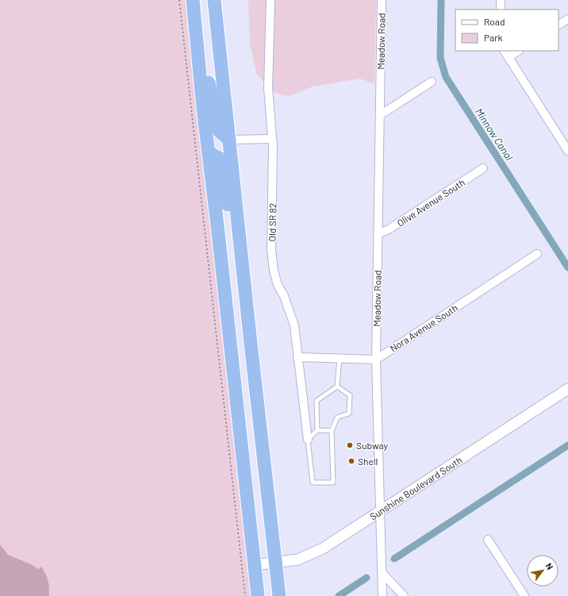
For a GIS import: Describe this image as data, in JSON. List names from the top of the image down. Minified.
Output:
{"streets":{"street":["Meadow Road","Olive Avenue South","Old SR 82","Nora Avenue South","Sunshine Boulevard South"]},"crossings":[["Meadow Road","Olive Avenue South"],["Meadow Road","Nora Avenue South"],["Meadow Road","Sunshine Boulevard South"]],"water":["Minnow Canal"],"places":["Subway","Shell"],"legend":["Road","Park"],"north":"top right"}
